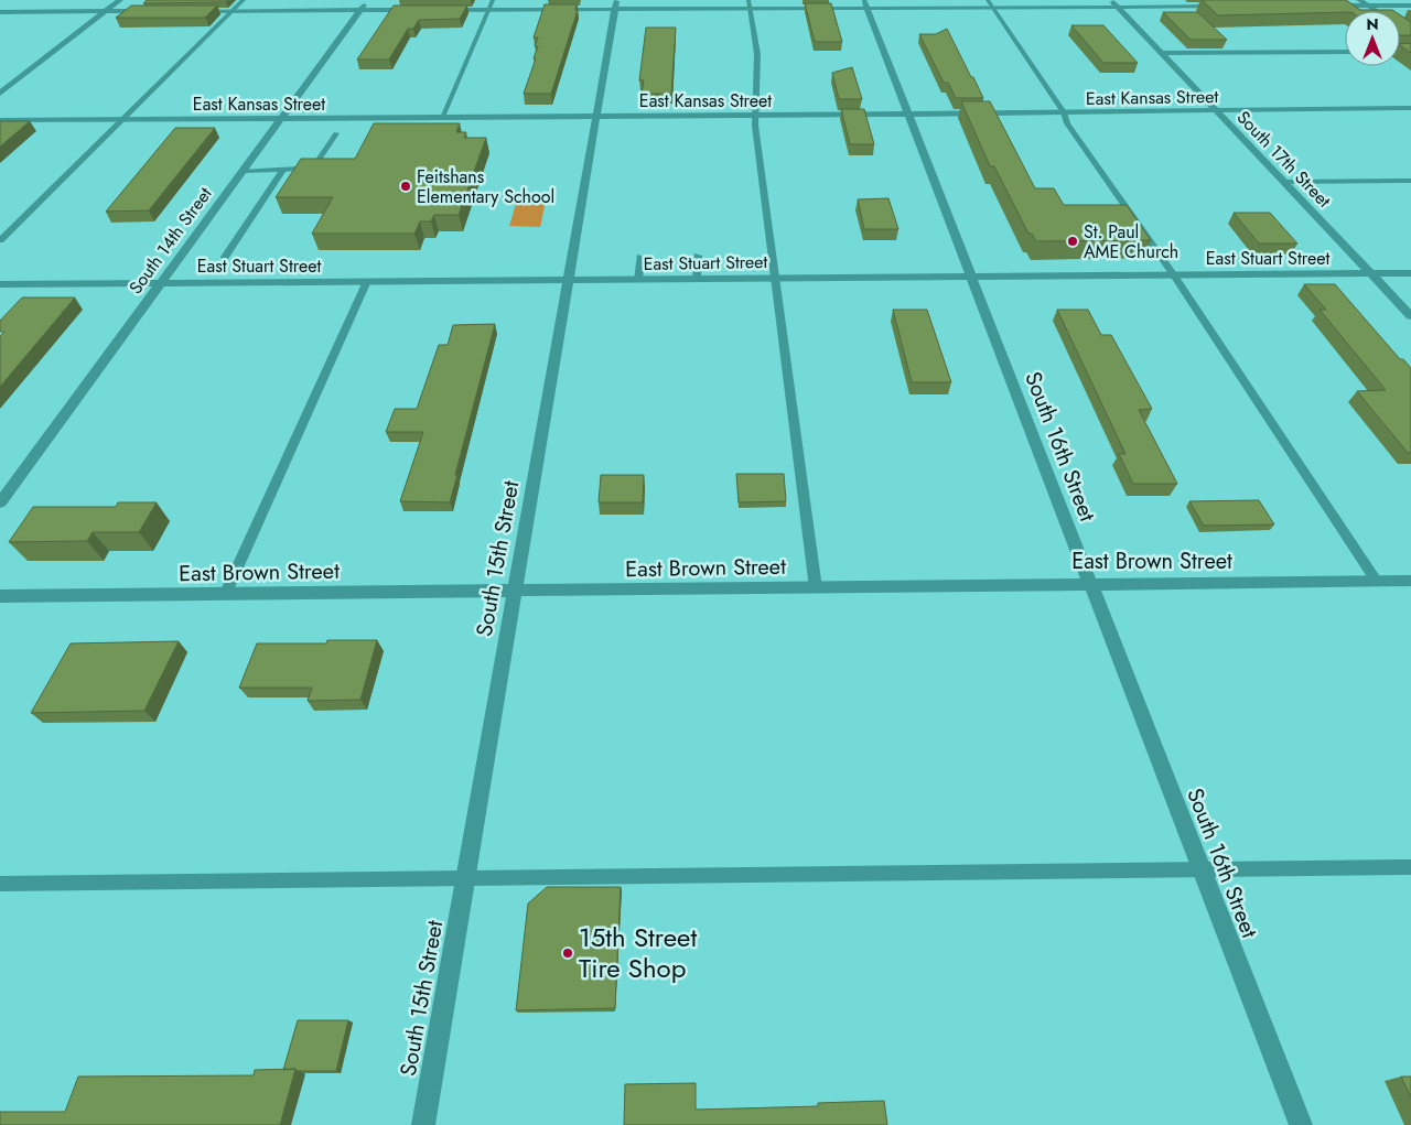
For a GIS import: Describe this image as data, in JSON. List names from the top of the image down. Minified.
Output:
{"streets":{"street":["East Kansas Street","South 17th Street","South 14th Street","East Stuart Street","South 16th Street","South 15th Street","East Brown Street"]},"crossings":[["East Kansas Street","South 17th Street"],["East Kansas Street","South 14th Street"],["East Kansas Street","South 16th Street"],["East Kansas Street","South 15th Street"],["South 17th Street","East Stuart Street"],["South 14th Street","East Stuart Street"],["East Stuart Street","South 16th Street"],["East Stuart Street","South 15th Street"],["South 16th Street","East Brown Street"],["South 15th Street","East Brown Street"]],"places":["Feitshans Elementary School","St. Paul AME Church","15th Street Tire Shop"],"north":"top"}
